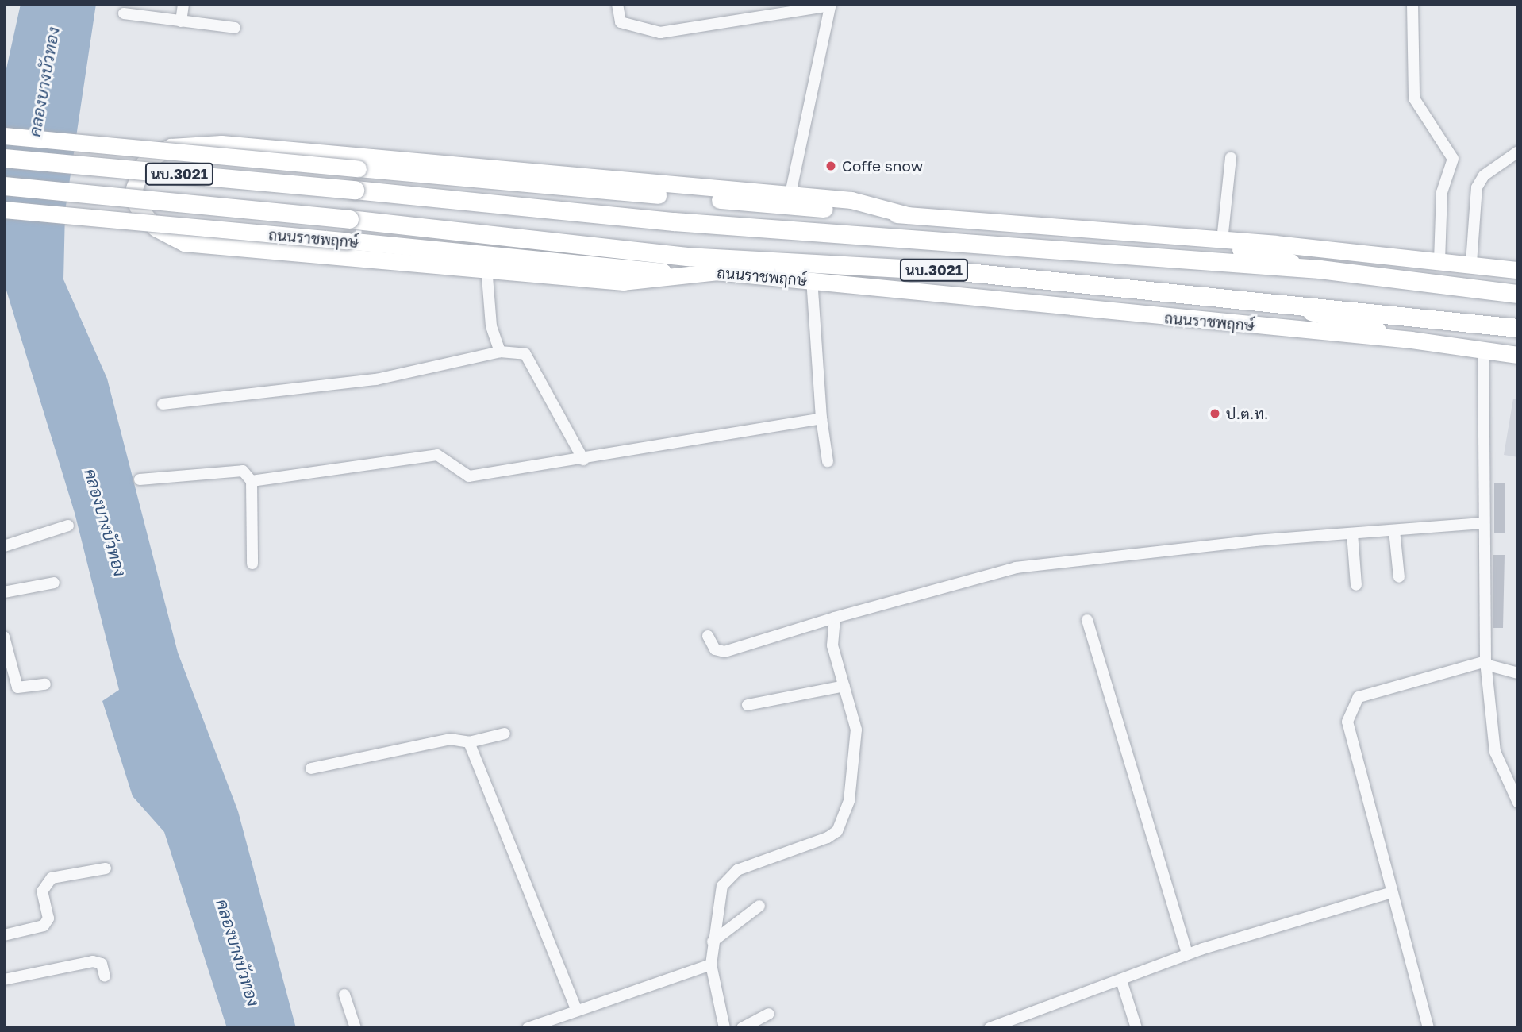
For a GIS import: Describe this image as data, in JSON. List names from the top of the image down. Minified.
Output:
{"streets":{"main road":["นบ.3021","ถนนราชพฤกษ์"]},"water":["คลองบางบัวทอง"],"places":["Coffe snow","ป.ต.ท."]}
